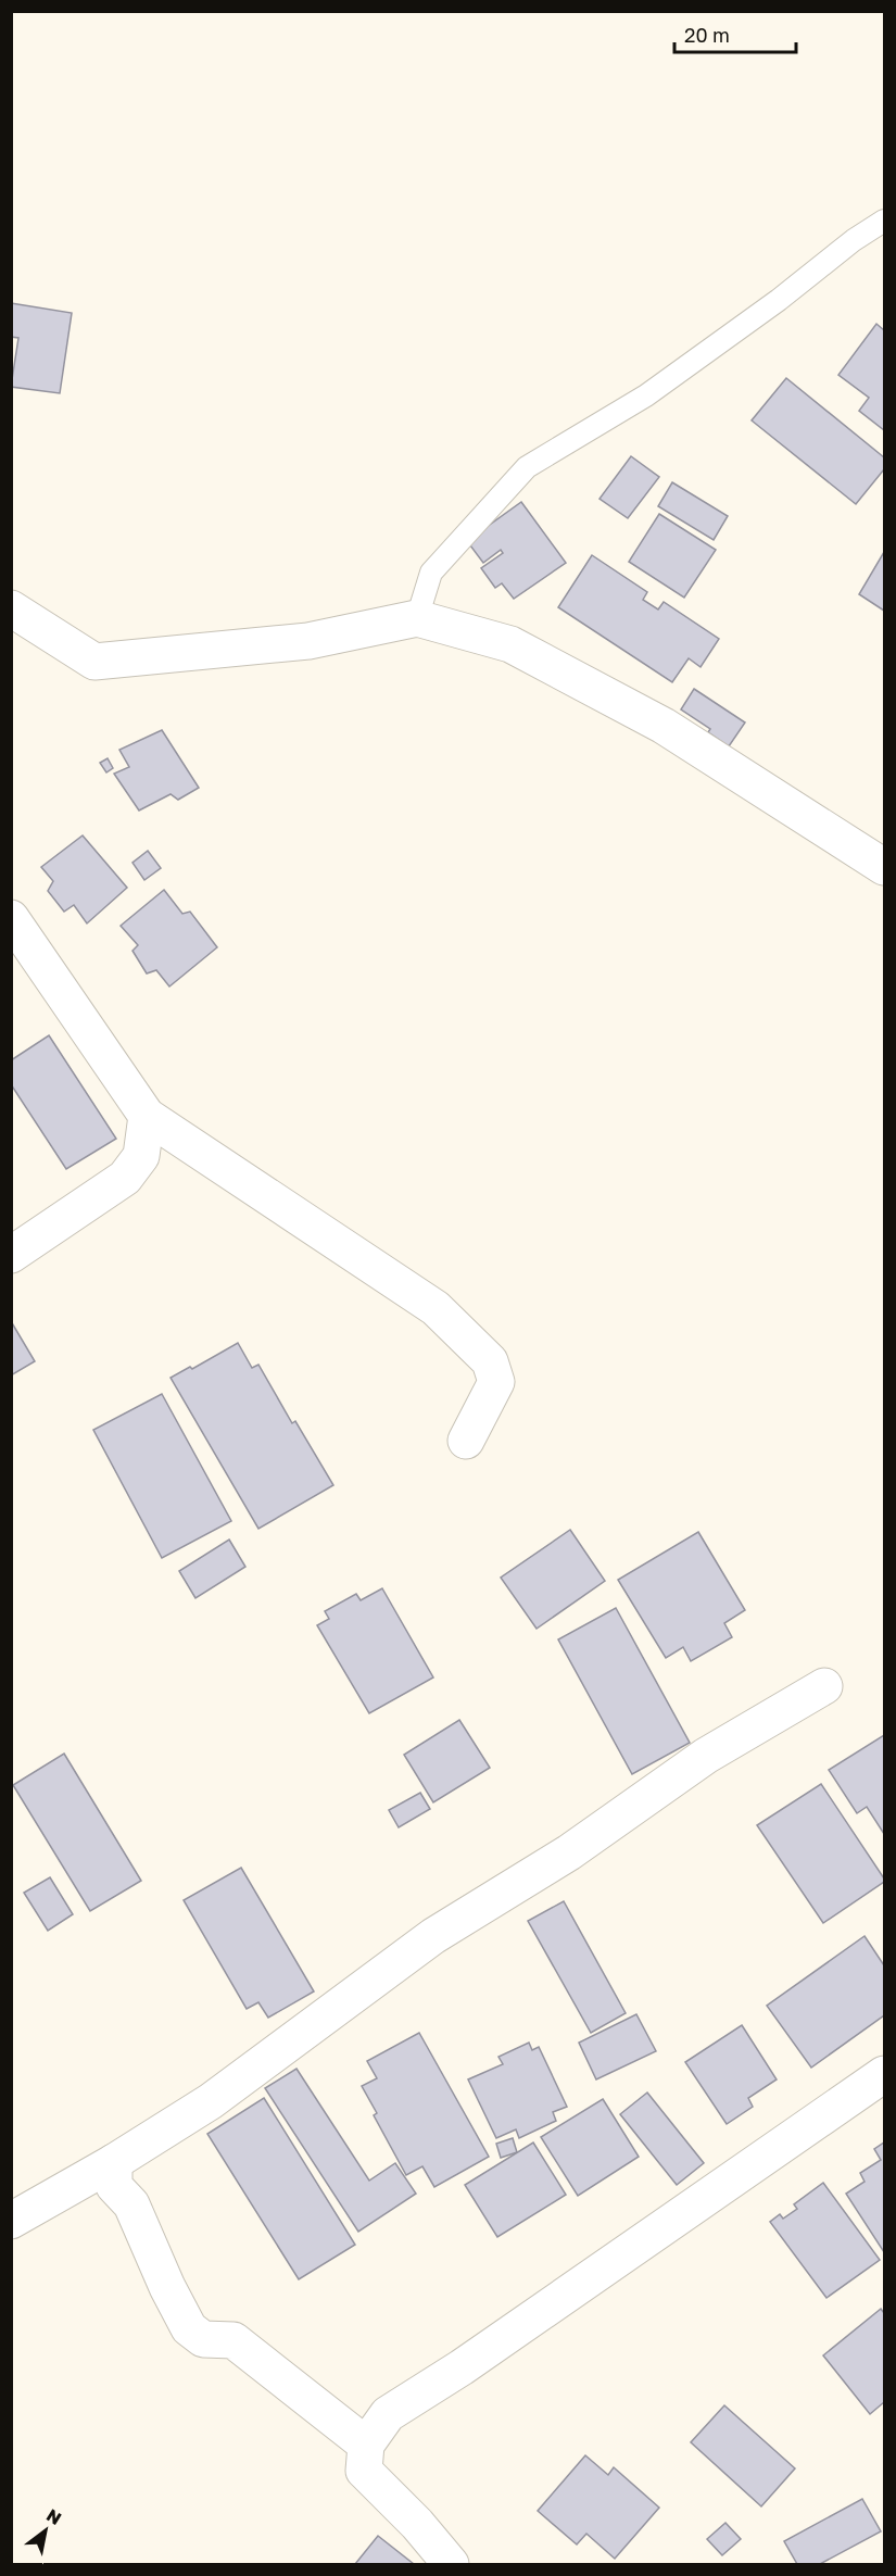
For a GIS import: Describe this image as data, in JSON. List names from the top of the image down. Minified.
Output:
{"scale_bar":"20 m","north":"top right"}
